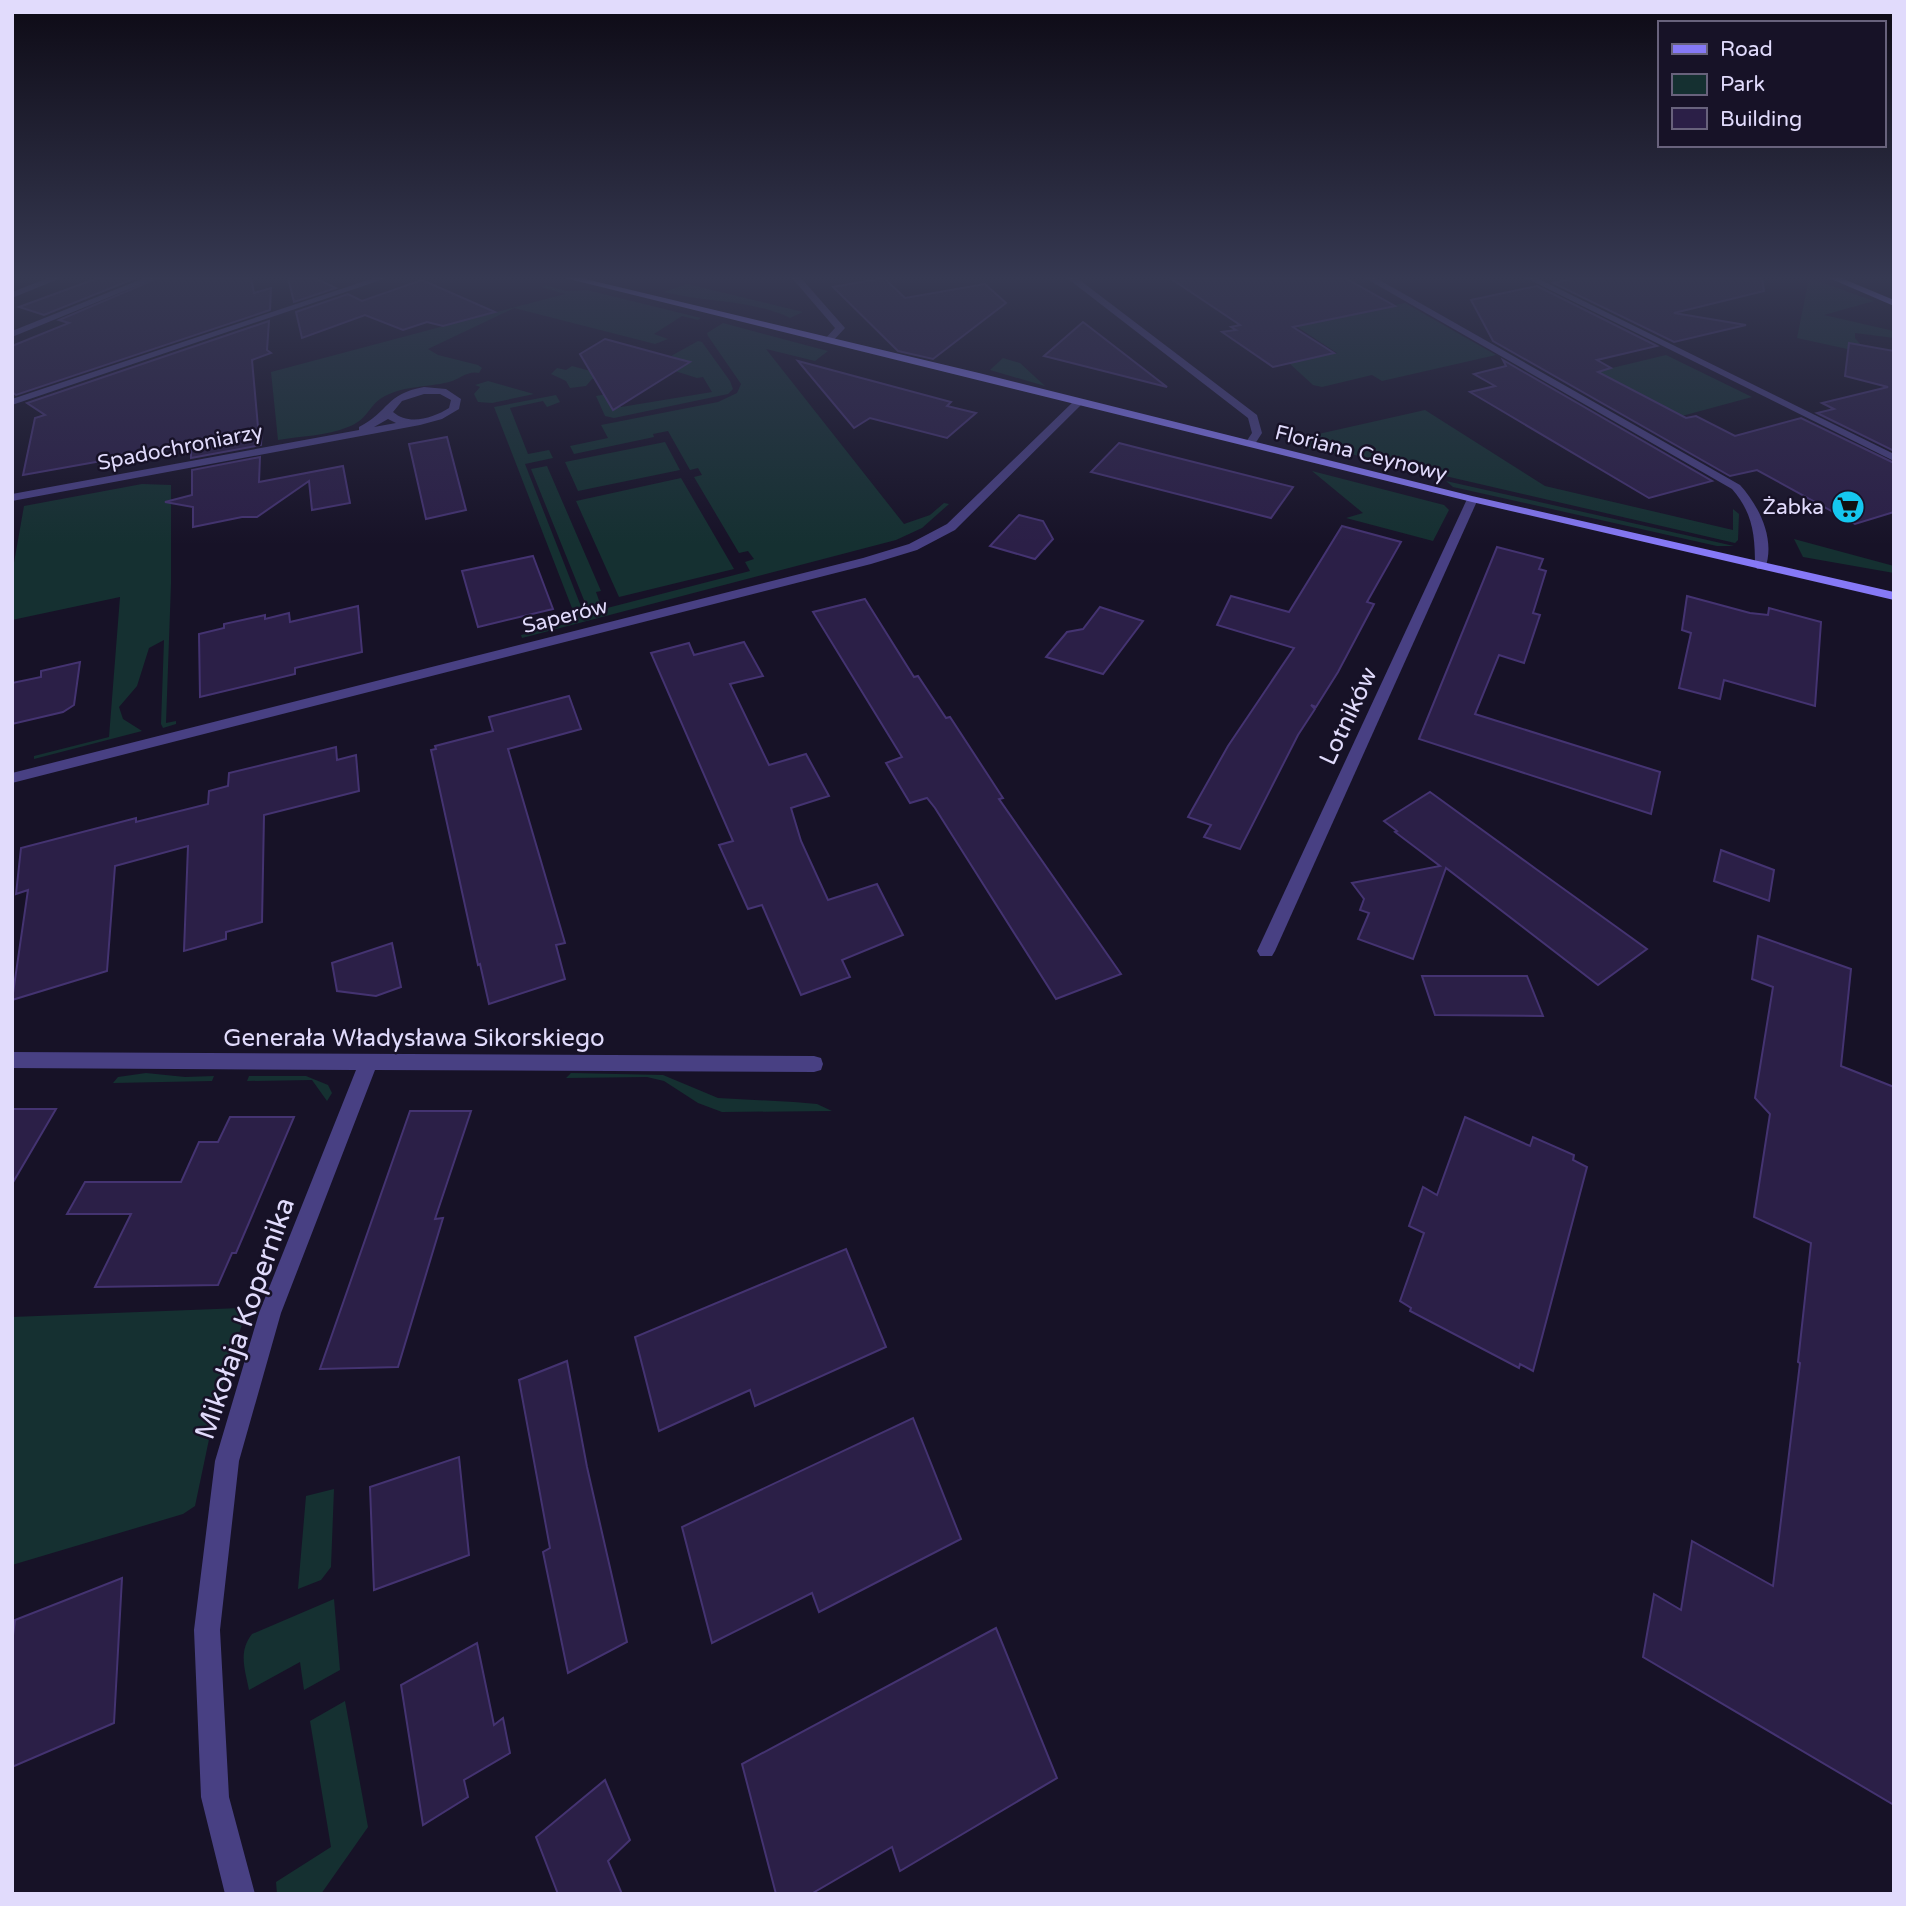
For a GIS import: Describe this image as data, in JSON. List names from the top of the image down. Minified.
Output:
{"streets":{"street":["Spadochroniarzy","Floriana Ceynowy","Saperów","Lotników","Generała Władysława Sikorskiego","Mikołaja Kopernika"]},"crossings":[["Floriana Ceynowy","Saperów"],["Floriana Ceynowy","Lotników"],["Generała Władysława Sikorskiego","Mikołaja Kopernika"]],"places":{"supermarket":["Żabka"]},"legend":["Road","Park","Building"]}
